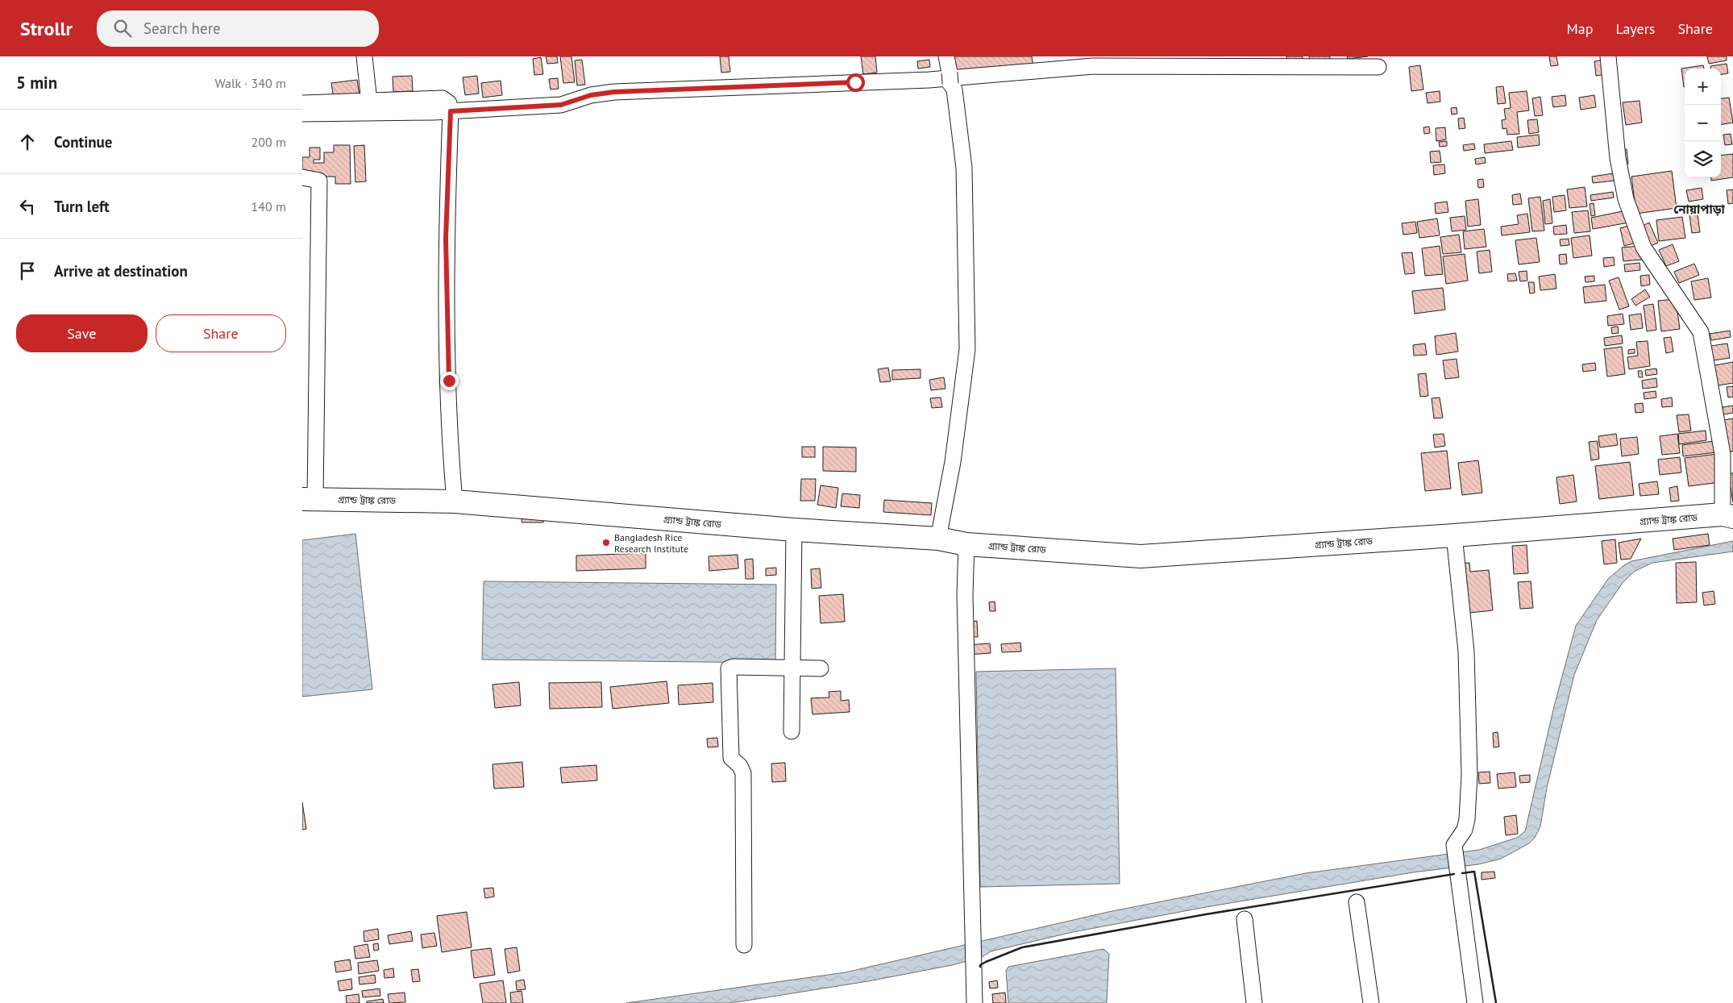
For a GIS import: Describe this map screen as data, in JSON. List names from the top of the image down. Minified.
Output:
{"streets":{"highway":["গ্র্যান্ড ট্রাঙ্ক রোড"]},"districts":["নোয়াপাড়া"],"places":["Bangladesh Rice Research Institute"],"page":{"header":"Strollr","search":"Search here","nav":["Map","Layers","Share"],"heading":["5 min","Walk · 340 m"],"map_buttons":["+","−"],"list":[["Continue","200 m"],["Turn left","140 m"],"Arrive at destination"],"buttons":["Save","Share"]}}
